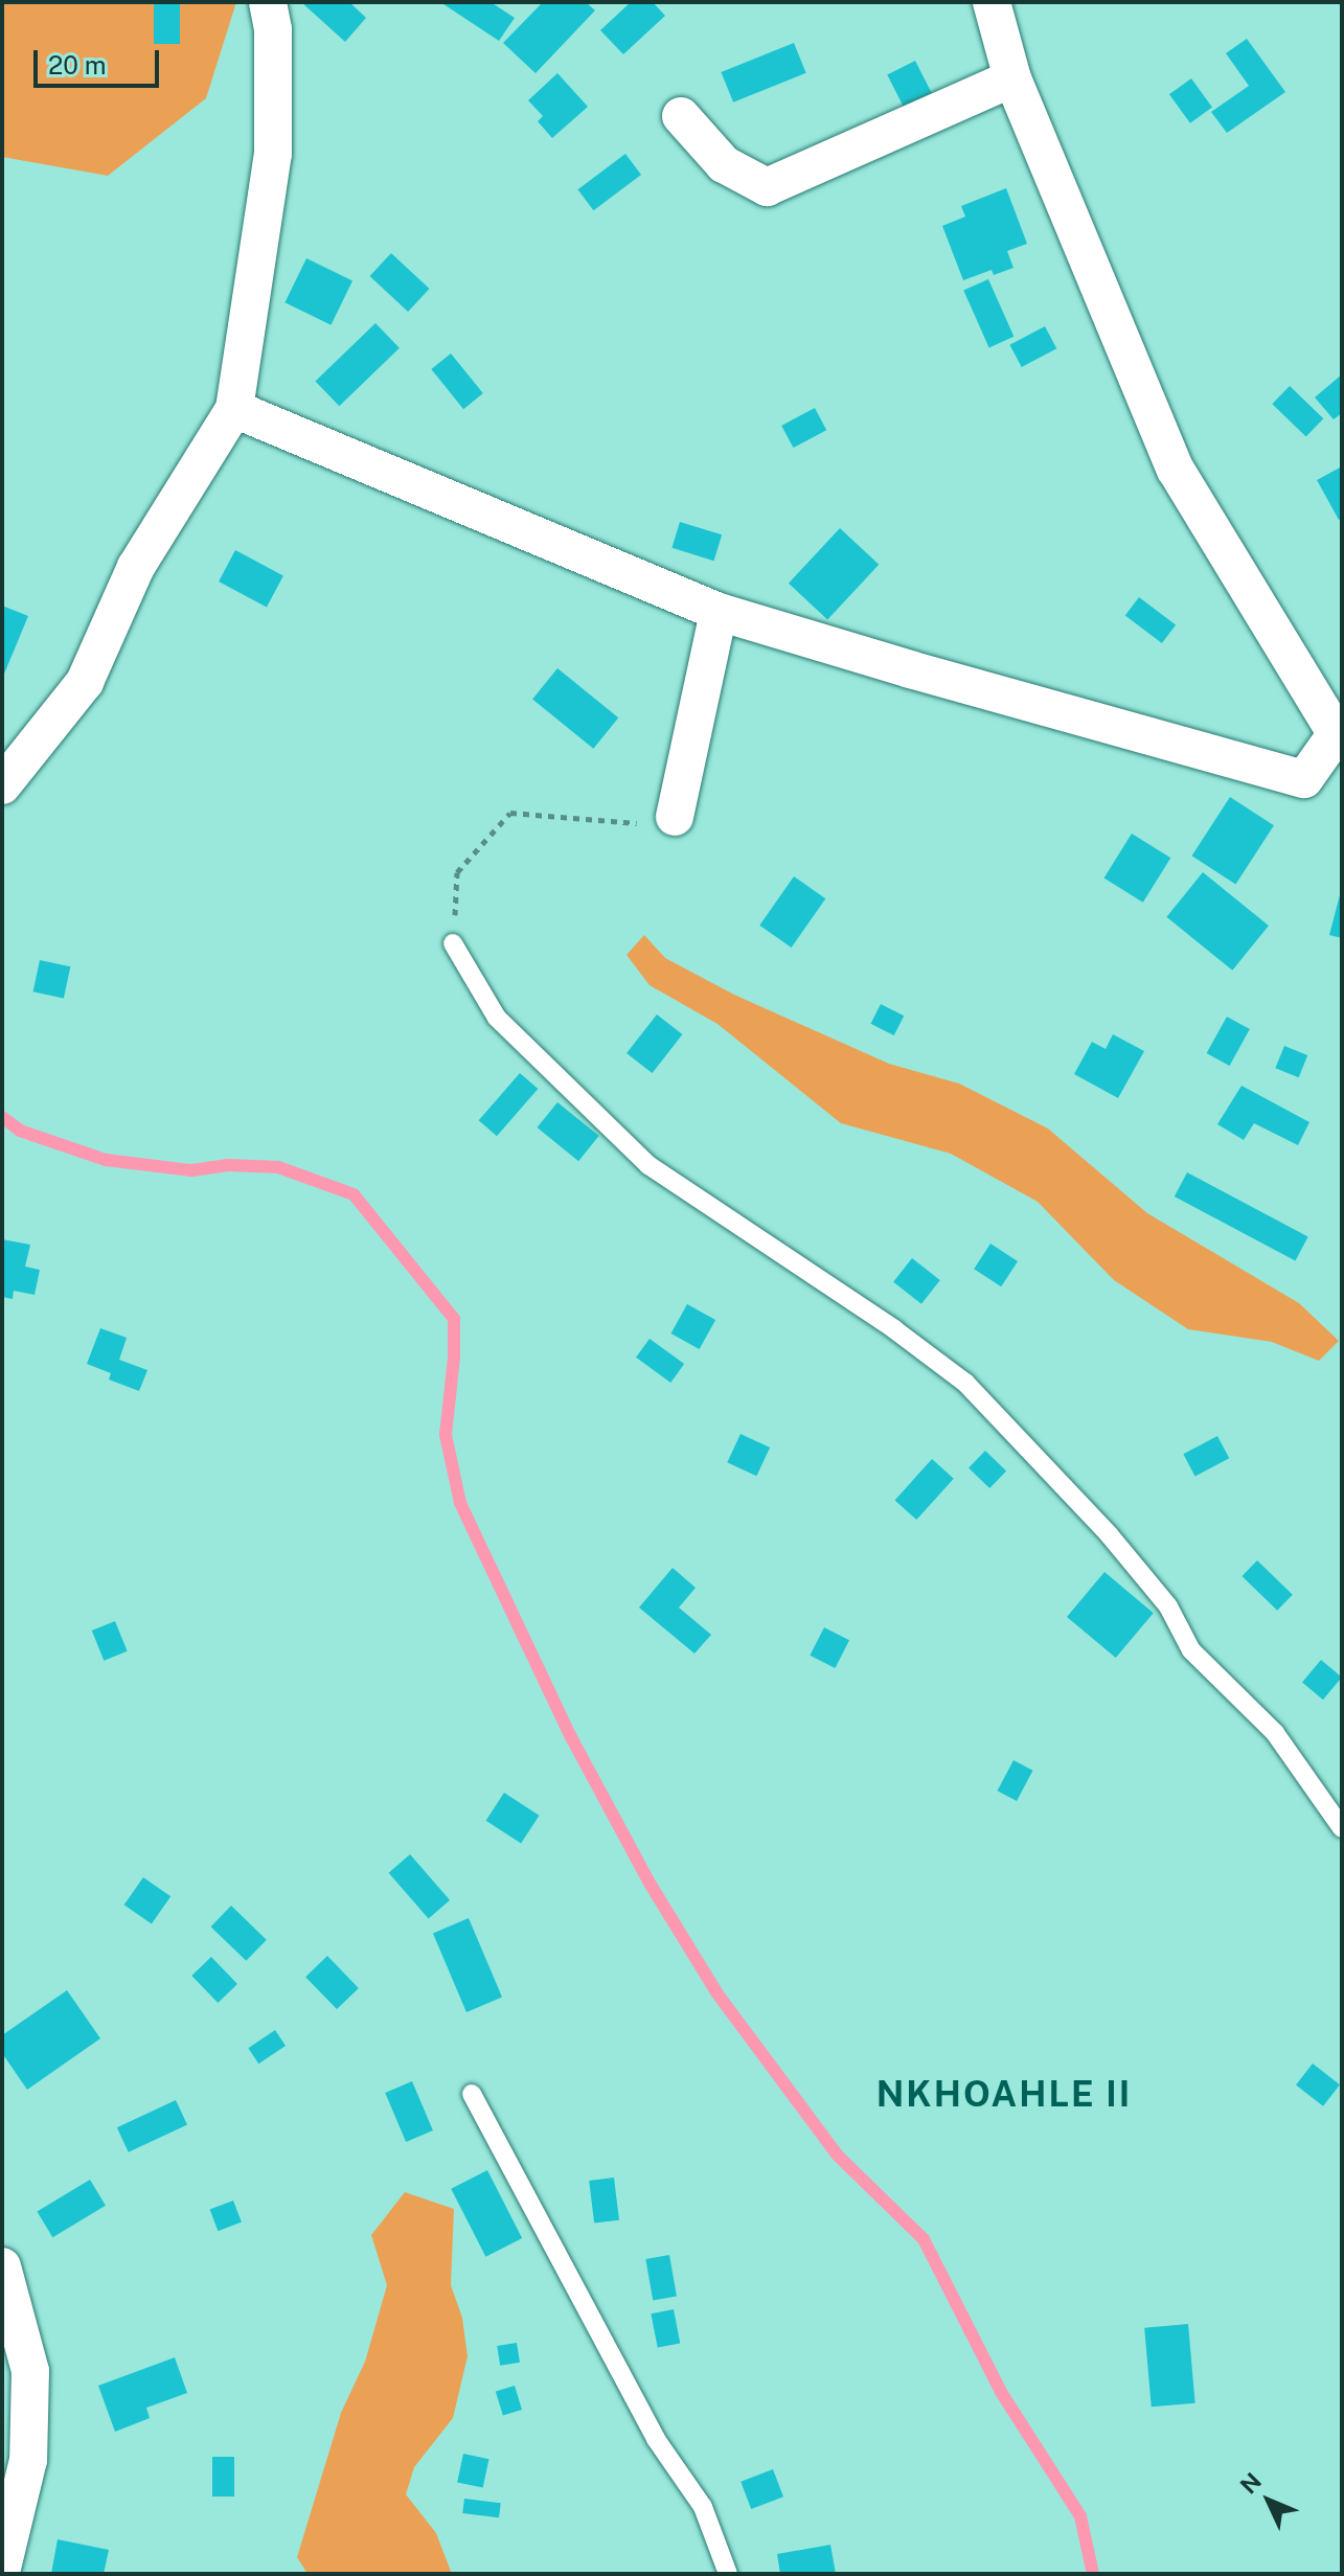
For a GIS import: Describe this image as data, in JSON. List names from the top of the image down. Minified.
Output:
{"districts":["NKHOAHLE II"],"scale_bar":"20 m","north":"top left"}
